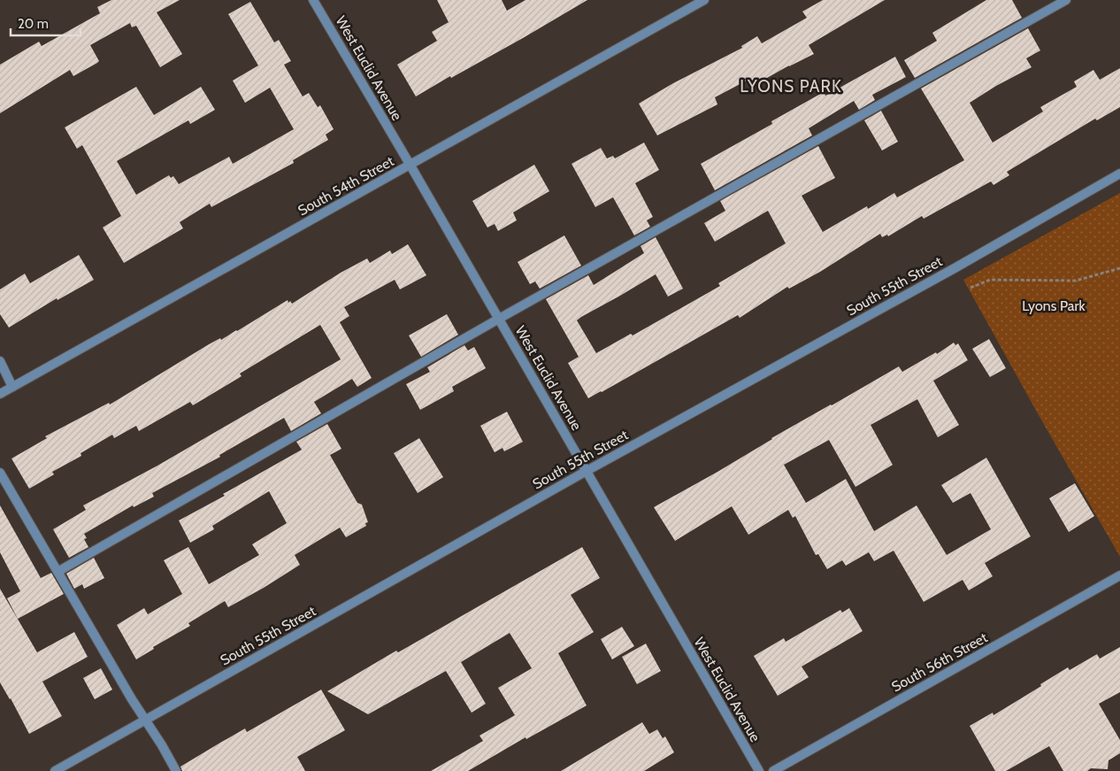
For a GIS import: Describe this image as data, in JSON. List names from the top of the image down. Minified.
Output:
{"streets":{"street":["West Euclid Avenue","South 54th Street","South 55th Street","South 56th Street"]},"crossings":[["West Euclid Avenue","South 54th Street"],["West Euclid Avenue","South 55th Street"]],"districts":["LYONS PARK"],"parks":["Lyons Park"],"scale_bar":"20 m"}
